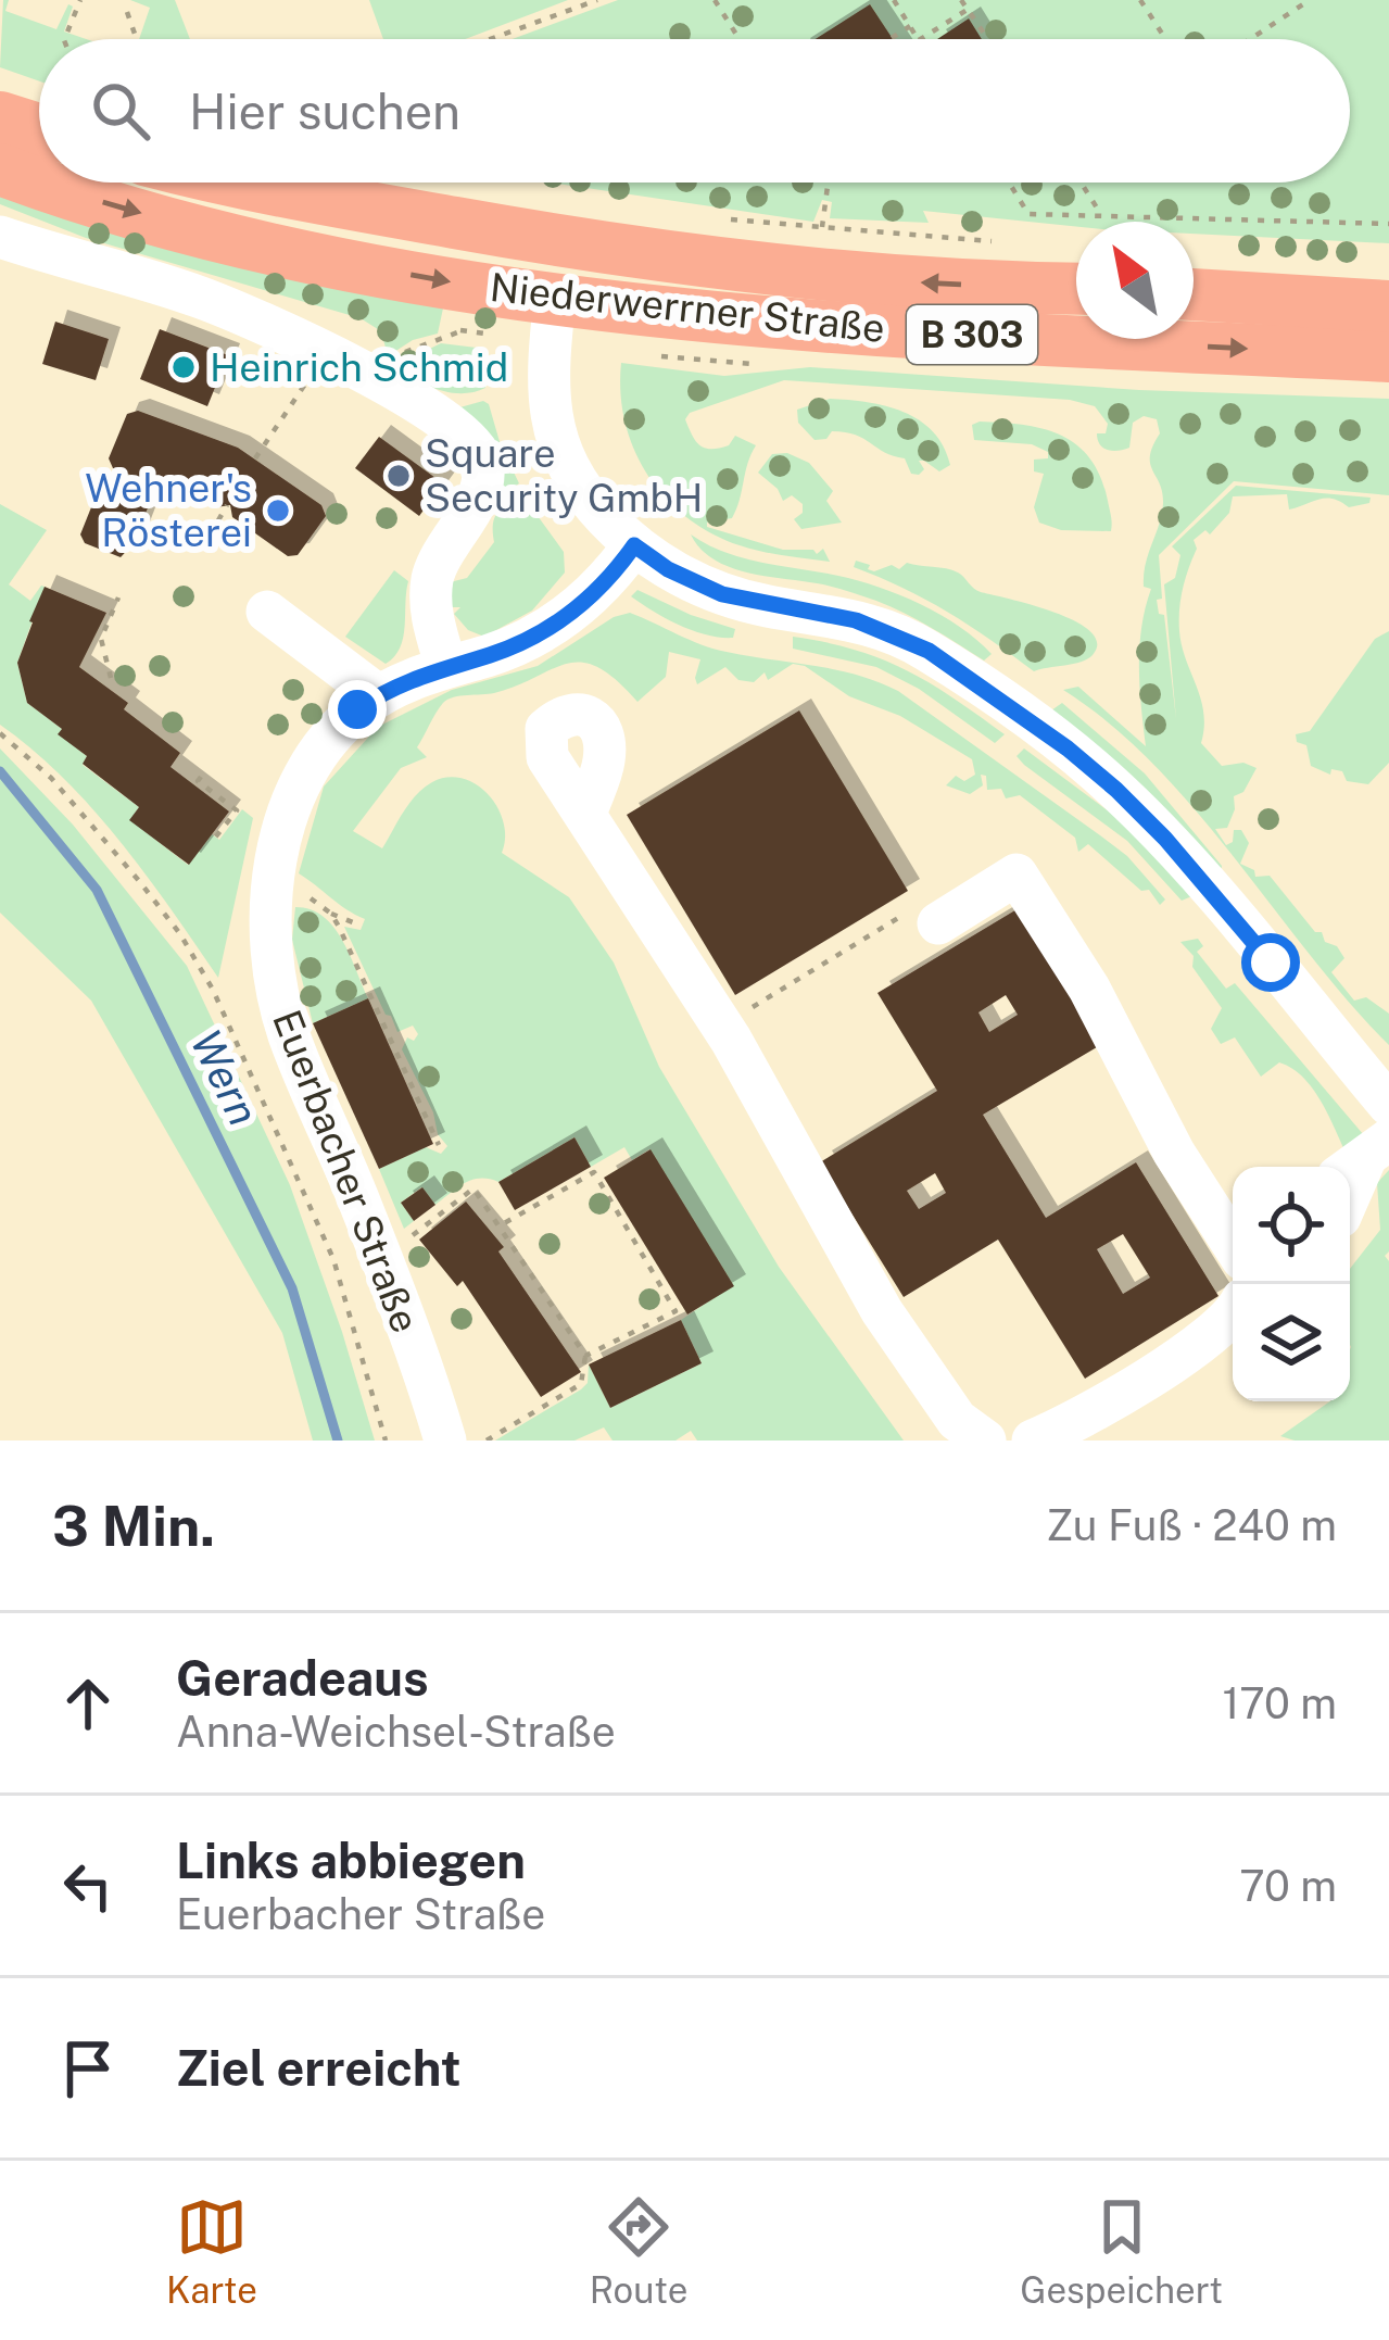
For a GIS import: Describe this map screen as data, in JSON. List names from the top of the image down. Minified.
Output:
{"streets":{"main road":["Niederwerrner Straße","B 303"],"street":["Euerbacher Straße"]},"water":["Wern"],"places":["Heinrich Schmid","Square Security GmbH","Wehner's Rösterei"],"north":"top left","page":{"search":"Hier suchen","heading":["3 Min.","Zu Fuß · 240 m"],"list":[["Geradeaus","Anna-Weichsel-Straße","170 m"],["Links abbiegen","Euerbacher Straße","70 m"],"Ziel erreicht"],"nav":["Karte","Route","Gespeichert"]}}
